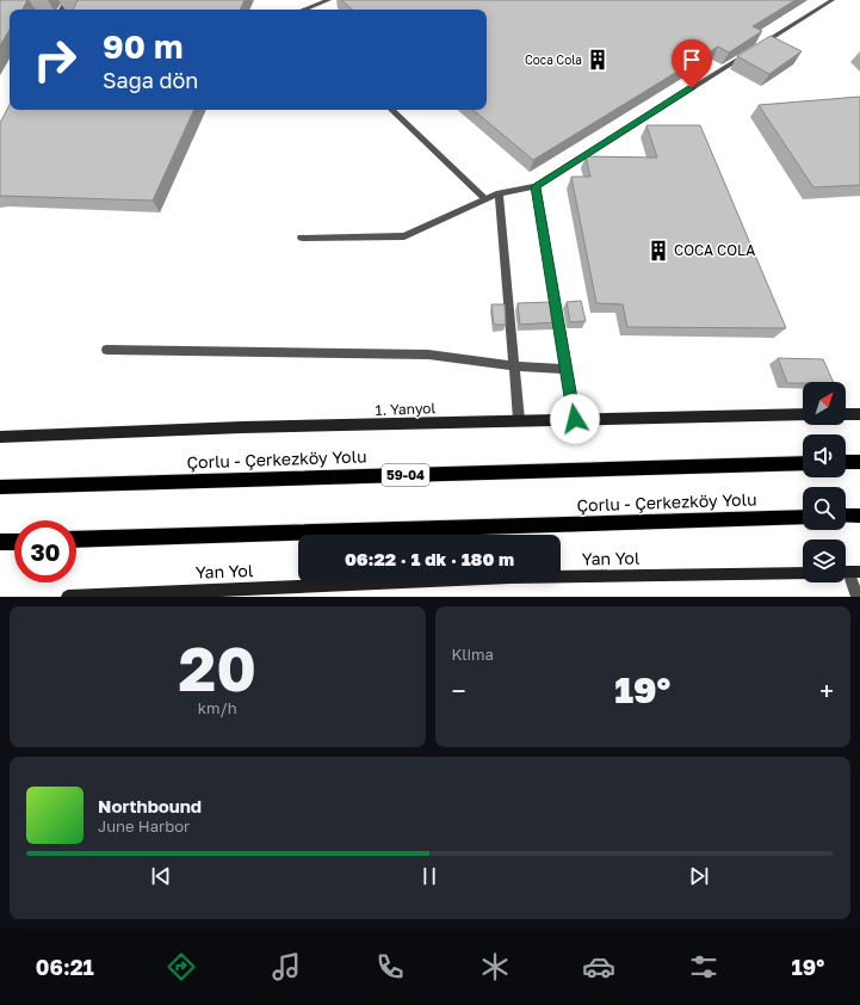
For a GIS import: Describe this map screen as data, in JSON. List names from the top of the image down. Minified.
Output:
{"streets":{"main road":["1. Yanyol","Çorlu - Çerkezköy Yolu","59-04","Yan Yol"]},"places":{"building":["Coca Cola","COCA COLA"]},"north":"top right","page":{"turn":["90 m","Sağa dön"],"limit":"30","trip":"06:22 · 1 dk · 180 m","tile":[["20","km/h"],"Klima"],"heat":["−","19°","+"],"song":["Northbound","June Harbor"],"tabs":["06:21","19°"]}}
